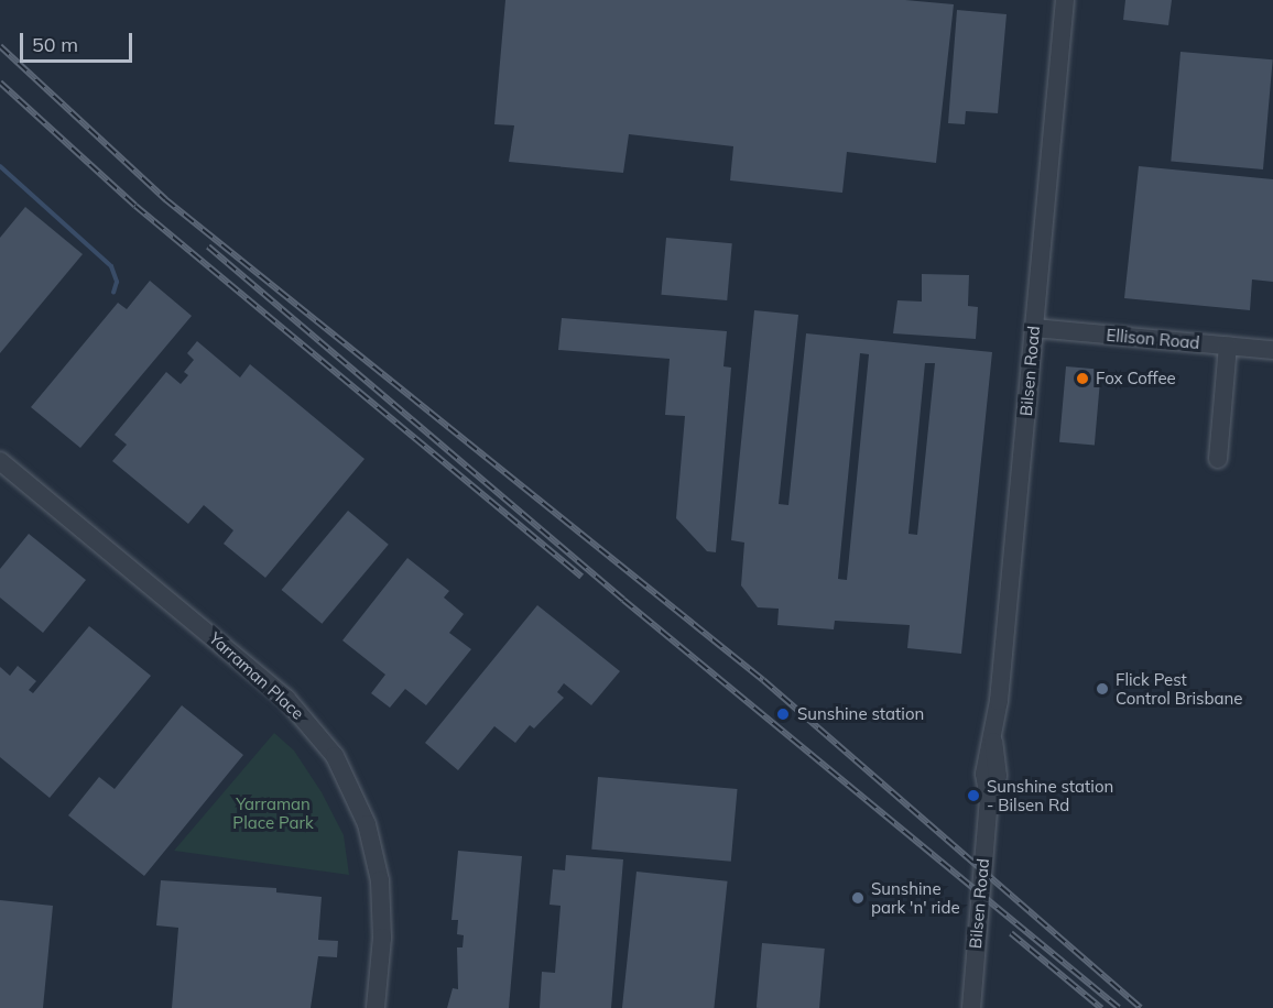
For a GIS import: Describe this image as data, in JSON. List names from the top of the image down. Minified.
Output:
{"streets":{"street":["Ellison Road","Bilsen Road","Yarraman Place"]},"crossings":[["Ellison Road","Bilsen Road"]],"parks":["Yarraman Place Park"],"places":["Fox Coffee","Flick Pest Control Brisbane","Sunshine station","Sunshine station - Bilsen Rd","Sunshine park 'n' ride"],"scale_bar":"50 m"}
